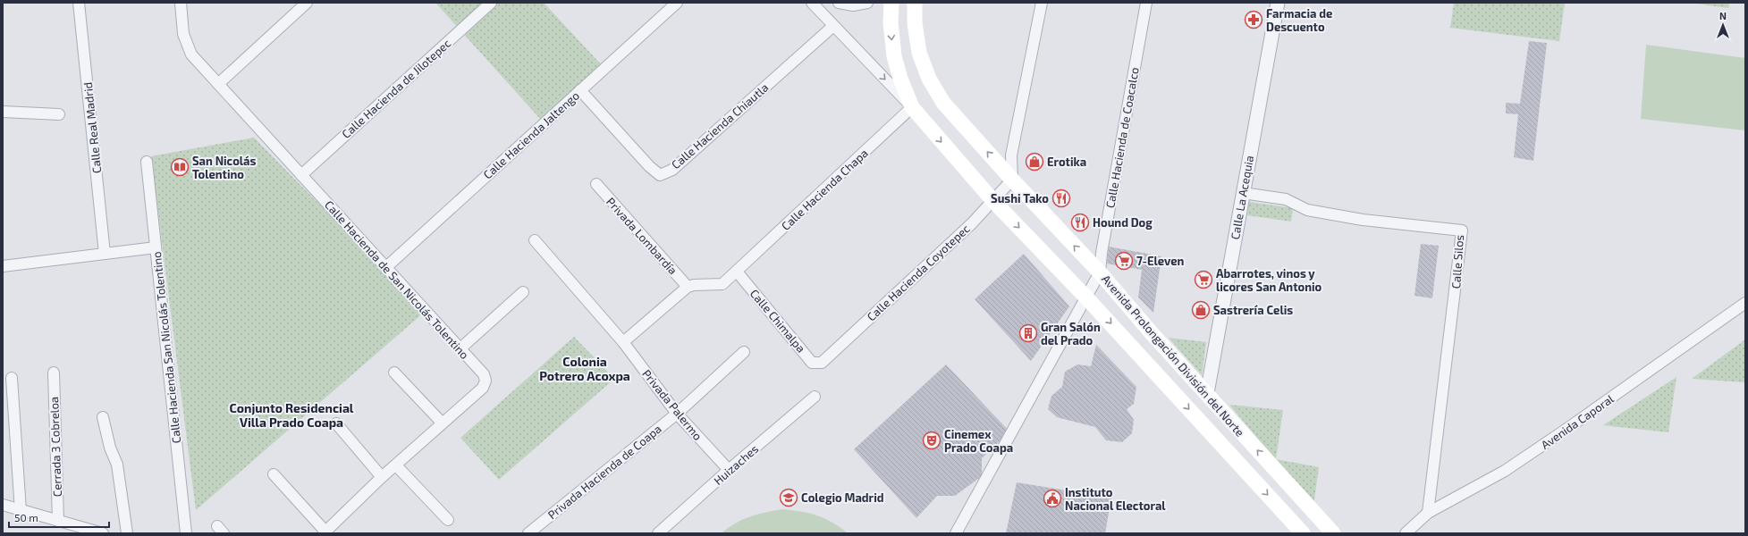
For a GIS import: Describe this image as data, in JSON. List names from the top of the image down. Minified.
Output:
{"streets":{"main road":["Avenida Prolongación División del Norte"],"street":["Calle Hacienda de Jilotepec","Calle Hacienda Chiautla","Calle Real Madrid","Calle Hacienda Jaltengo","Calle Hacienda de Coacalco","Calle Hacienda Chapa","Calle La Acequia","Privada Lombardía","Calle Silos","Calle Hacienda Coyotepec","Calle Hacienda de San Nicolás Tolentino","Calle Chimalpa","Calle Hacienda San Nicolás Tolentino","Privada Palermo","Avenida Caporal","Cerrada 3 Cobreloa","Huizaches","Privada Hacienda de Coapa"]},"crossings":[["Calle Hacienda de Jilotepec","Calle Hacienda de San Nicolás Tolentino"],["Calle Hacienda Chiautla","Calle Hacienda Jaltengo"],["Calle Hacienda Jaltengo","Calle Hacienda de San Nicolás Tolentino"],["Calle Hacienda de Coacalco","Avenida Prolongación División del Norte"],["Calle Hacienda Chapa","Privada Lombardía"],["Calle Hacienda Chapa","Calle Chimalpa"],["Calle Hacienda Chapa","Avenida Prolongación División del Norte"],["Calle La Acequia","Calle Silos"],["Calle La Acequia","Avenida Prolongación División del Norte"],["Calle Silos","Avenida Caporal"],["Calle Hacienda Coyotepec","Calle Chimalpa"],["Calle Hacienda Coyotepec","Avenida Prolongación División del Norte"],["Privada Palermo","Huizaches"],["Privada Palermo","Privada Hacienda de Coapa"]],"districts":["Colonia Potrero Acoxpa","Conjunto Residencial Villa Prado Coapa"],"places":{"pharmacy":["Farmacia de Descuento"],"shop":["Erotika","Sastrería Celis"],"library":["San Nicolás Tolentino"],"restaurant":["Sushi Tako","Hound Dog"],"supermarket":["7-Eleven","Abarrotes, vinos y licores San Antonio"],"building":["Gran Salón del Prado"],"theatre":["Cinemex Prado Coapa"],"school or university":["Colegio Madrid"],"public building":["Instituto Nacional Electoral"]},"scale_bar":"50 m","north":"top"}
